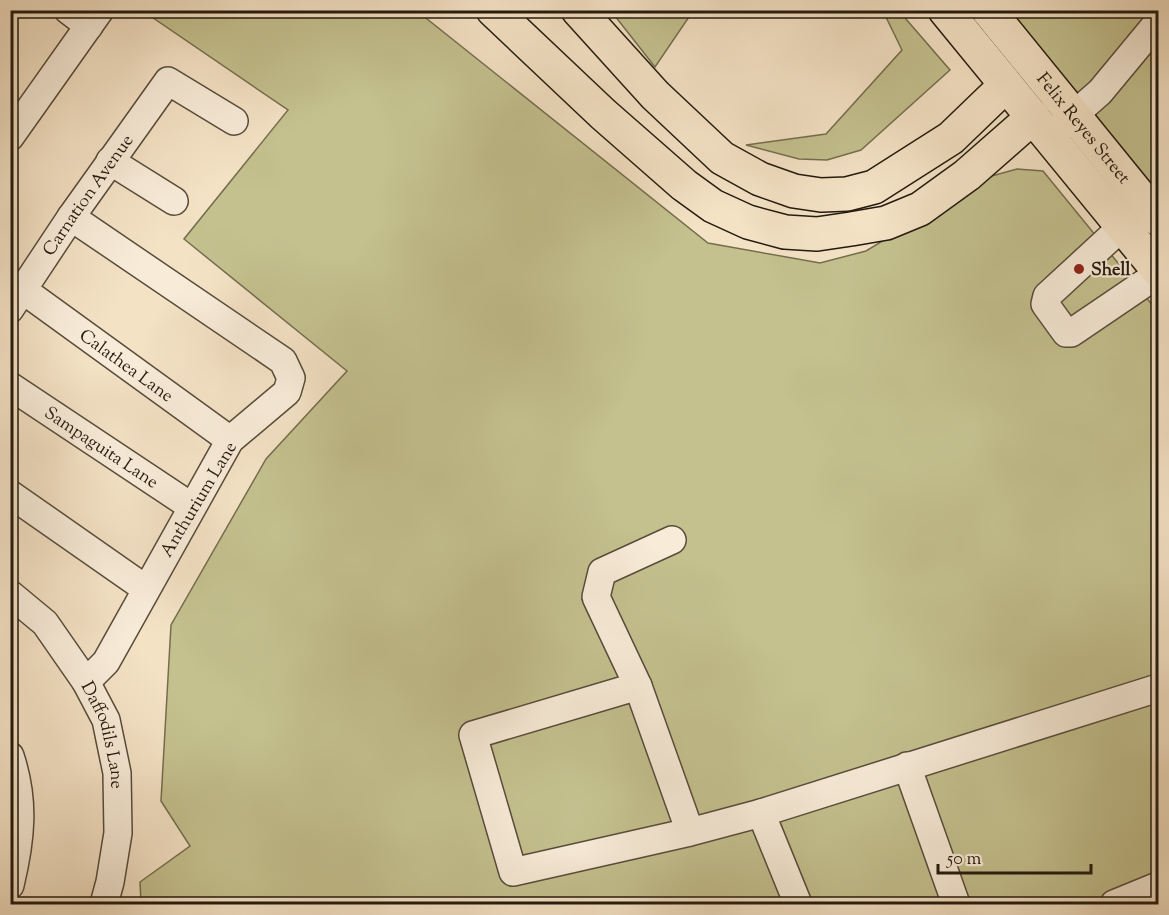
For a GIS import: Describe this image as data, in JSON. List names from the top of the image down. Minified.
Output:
{"streets":{"main road":["Felix Reyes Street"],"street":["Carnation Avenue","Calathea Lane","Sampaguita Lane","Anthurium Lane","Daffodils Lane"]},"crossings":[["Carnation Avenue","Calathea Lane"],["Carnation Avenue","Anthurium Lane"],["Calathea Lane","Anthurium Lane"],["Sampaguita Lane","Anthurium Lane"],["Anthurium Lane","Daffodils Lane"]],"places":["Shell"],"scale_bar":"50 m"}
